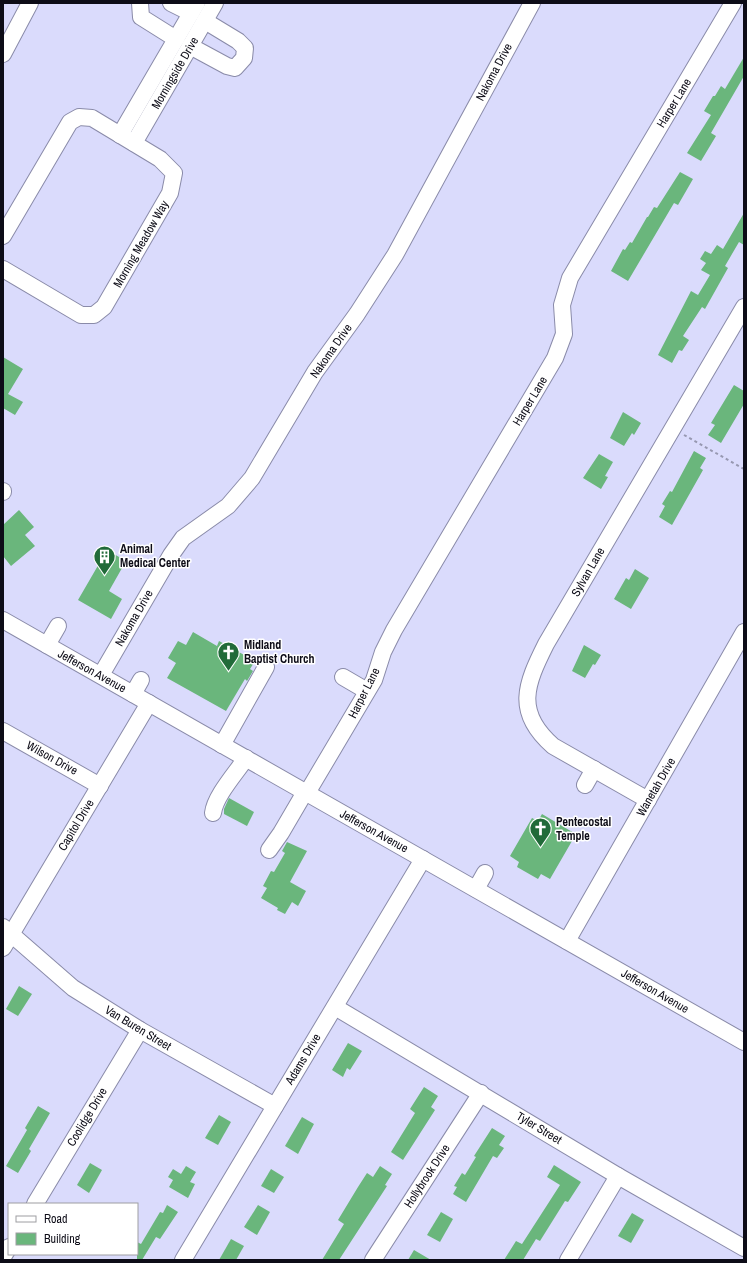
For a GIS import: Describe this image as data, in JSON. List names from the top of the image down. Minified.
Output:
{"streets":{"street":["Nakoma Drive","Morningside Drive","Harper Lane","Morning Meadow Way","Sylvan Lane","Jefferson Avenue","Wilson Drive","Wanetah Drive","Capitol Drive","Van Buren Street","Adams Drive","Coolidge Drive","Tyler Street","Hollybrook Drive"]},"crossings":[["Nakoma Drive","Jefferson Avenue"],["Morningside Drive","Morning Meadow Way"],["Harper Lane","Jefferson Avenue"],["Sylvan Lane","Wanetah Drive"],["Jefferson Avenue","Wanetah Drive"],["Jefferson Avenue","Capitol Drive"],["Jefferson Avenue","Adams Drive"],["Wilson Drive","Capitol Drive"],["Capitol Drive","Van Buren Street"],["Van Buren Street","Adams Drive"],["Van Buren Street","Coolidge Drive"],["Adams Drive","Tyler Street"],["Tyler Street","Hollybrook Drive"]],"places":{"building":["Animal Medical Center"],"church":["Midland Baptist Church","Pentecostal Temple"]},"legend":["Road","Building"]}
